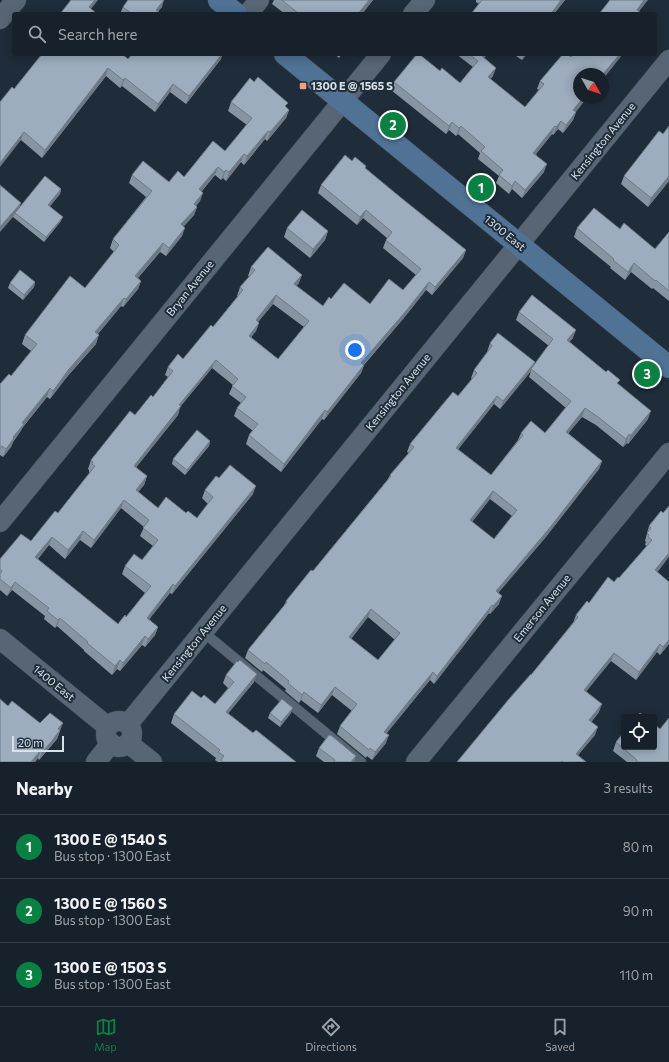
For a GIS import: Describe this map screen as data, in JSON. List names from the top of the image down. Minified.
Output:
{"streets":{"main road":["1300 East"],"street":["Kensington Avenue","Bryan Avenue","Emerson Avenue","1400 East"]},"crossings":[["Kensington Avenue","1300 East"],["Kensington Avenue","1400 East"],["1300 East","Bryan Avenue"]],"places":{"transit":["1300 E @ 1565 S"]},"scale_bar":"20 m","north":"bottom right","page":{"search":"Search here","pins":["2","1","3"],"scale":"20 m","heading":["Nearby","3 results"],"list":[{"mark":"1","name":"1300 E @ 1540 S","note":"Bus stop · 1300 East","value":"80 m"},{"mark":"2","name":"1300 E @ 1560 S","note":"Bus stop · 1300 East","value":"90 m"},{"mark":"3","name":"1300 E @ 1503 S","note":"Bus stop · 1300 East","value":"110 m"}],"nav":["Map","Directions","Saved"]}}
